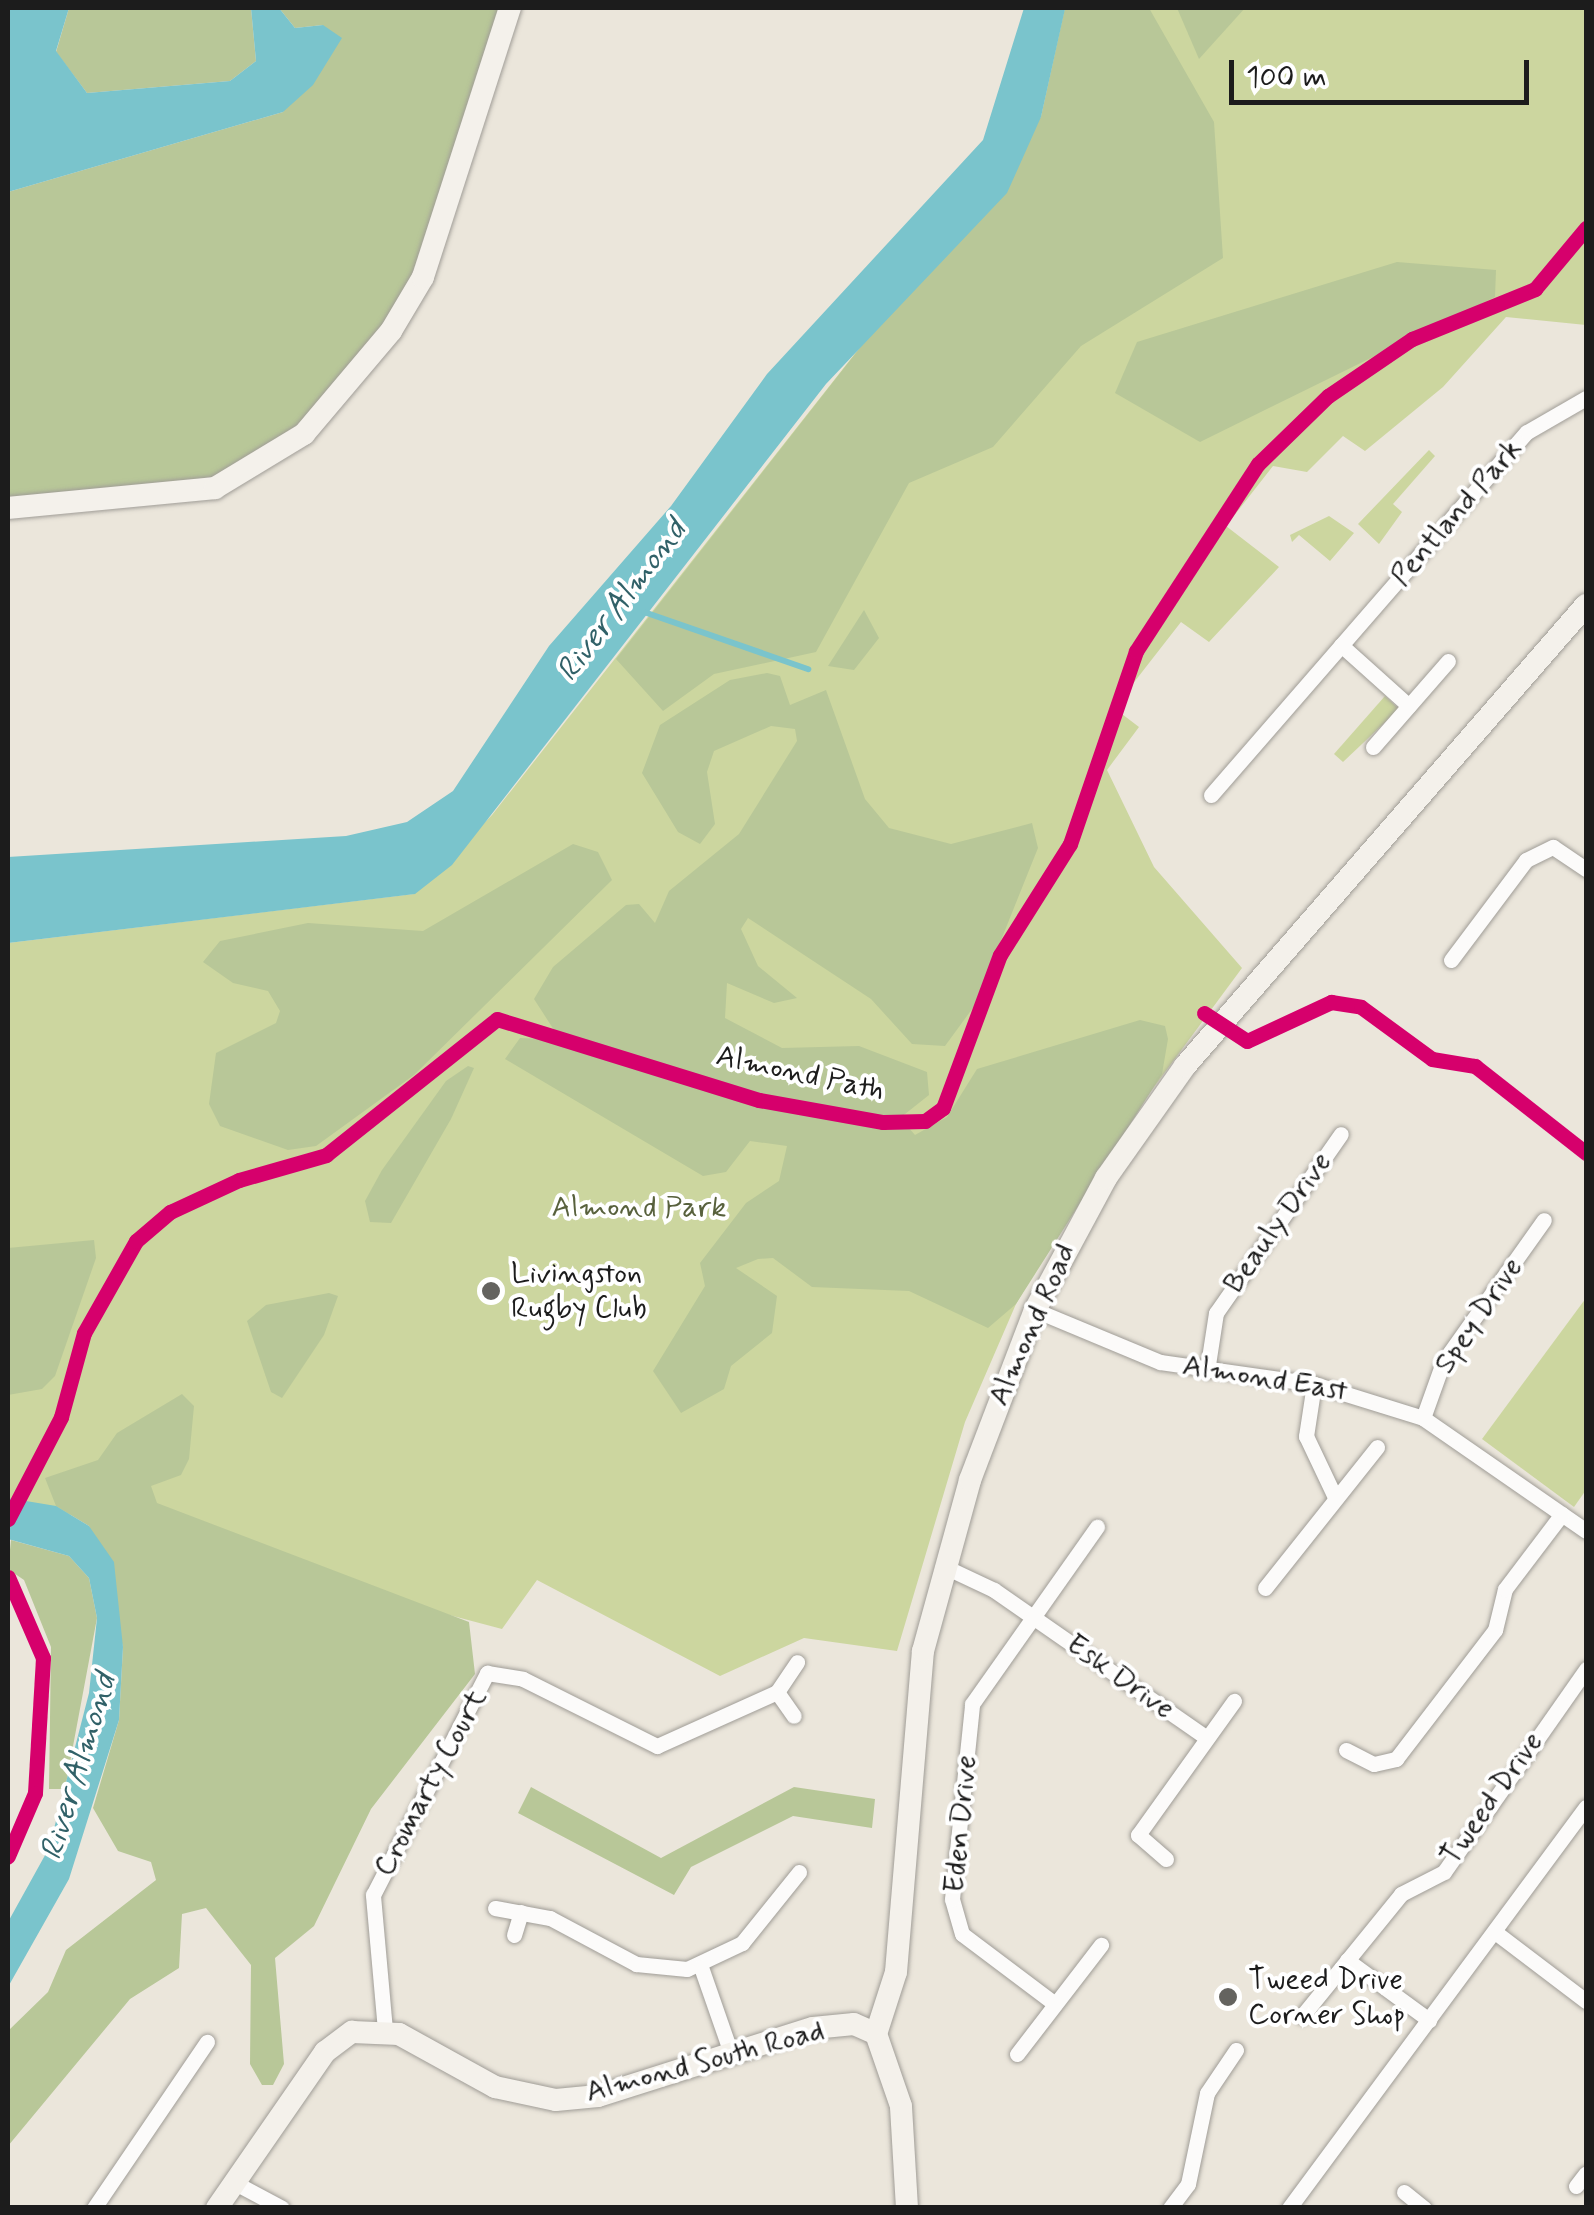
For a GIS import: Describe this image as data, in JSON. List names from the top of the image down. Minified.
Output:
{"streets":{"street":["Pentland Park","Beauly Drive","Spey Drive","Almond Road","Almond East","Esk Drive","Cromarty Court","Tweed Drive","Eden Drive","Almond South Road"],"cycle path":["Almond Path"]},"crossings":[["Beauly Drive","Almond East"],["Spey Drive","Almond East"],["Almond Road","Almond East"],["Almond Road","Esk Drive"],["Almond Road","Almond South Road"],["Esk Drive","Eden Drive"],["Cromarty Court","Almond South Road"]],"water":["River Almond"],"parks":["Almond Park"],"places":["Livingston Rugby Club","Tweed Drive Corner Shop"],"scale_bar":"100 m"}
